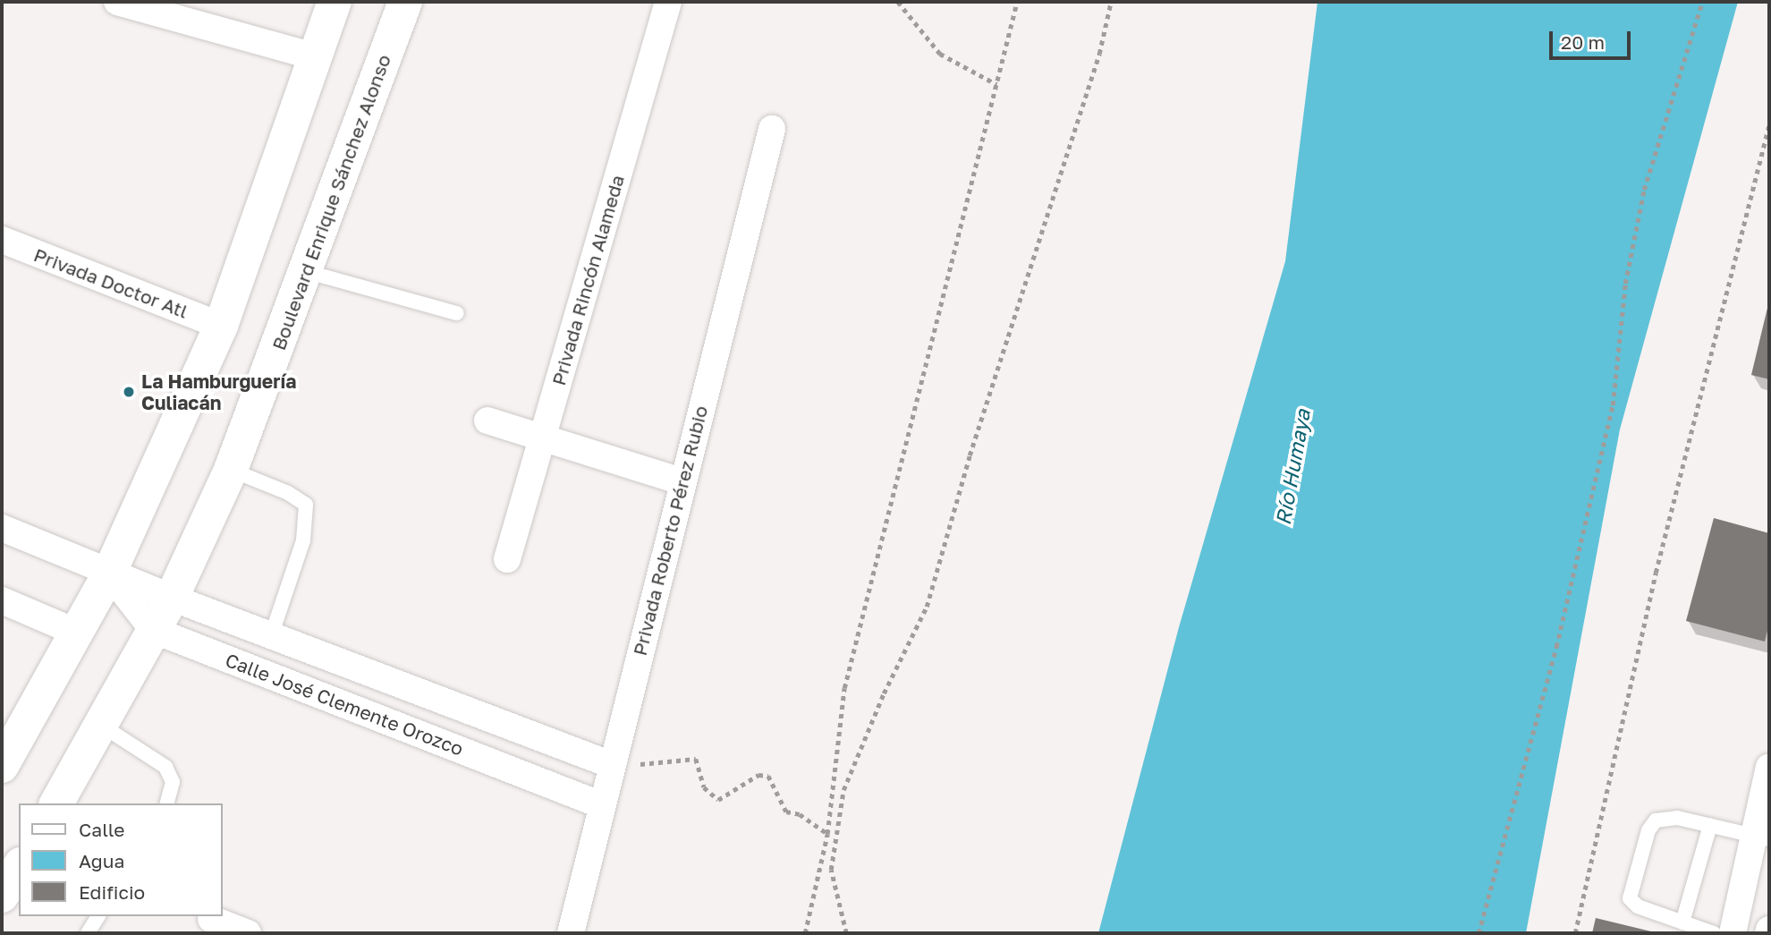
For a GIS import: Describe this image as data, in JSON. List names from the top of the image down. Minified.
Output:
{"streets":{"main road":["Boulevard Enrique Sánchez Alonso"],"street":["Privada Rincón Alameda","Privada Doctor Atl","Privada Roberto Pérez Rubio","Calle José Clemente Orozco"]},"crossings":[["Boulevard Enrique Sánchez Alonso","Calle José Clemente Orozco"],["Privada Roberto Pérez Rubio","Calle José Clemente Orozco"]],"water":["Río Humaya"],"places":["La Hamburguería Culiacán"],"legend":["Calle","Agua","Edificio"],"scale_bar":"20 m"}
